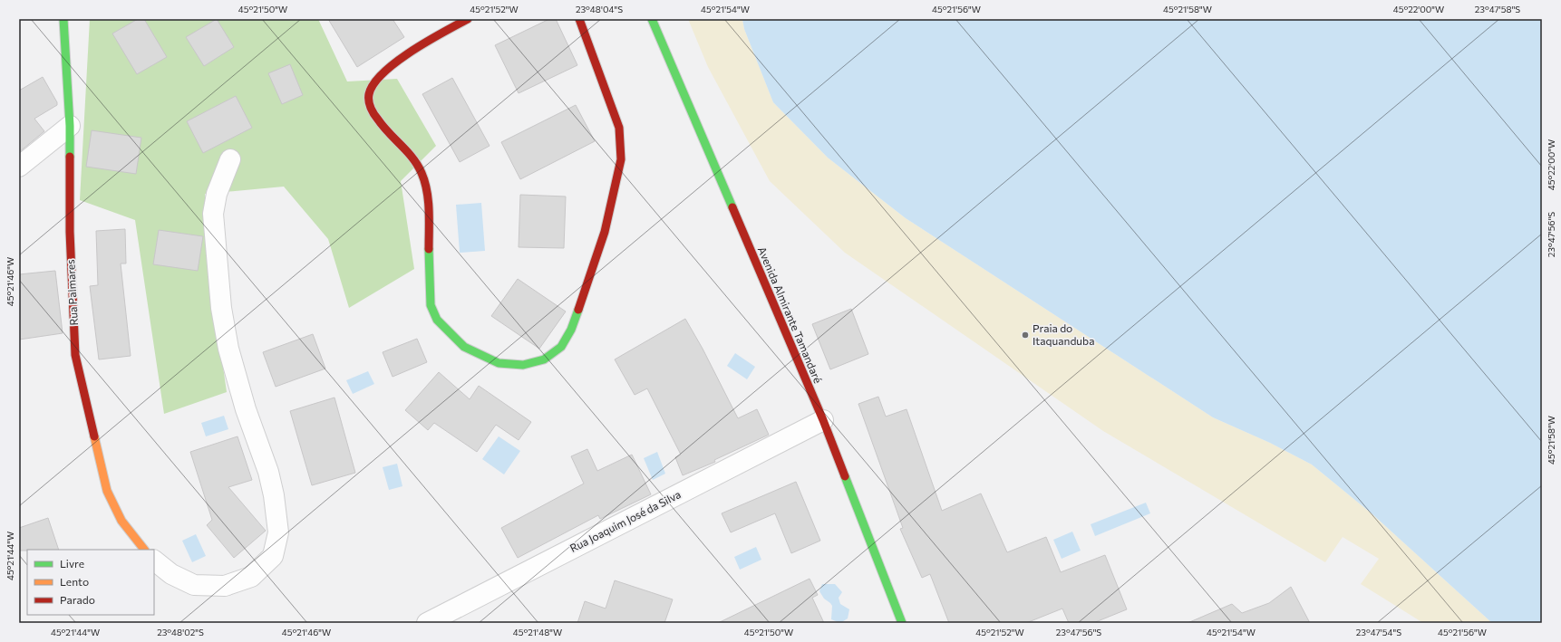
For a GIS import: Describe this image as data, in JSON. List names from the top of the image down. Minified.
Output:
{"streets":{"street":["Rua Palmares","Avenida Almirante Tamandaré","Rua Joaquim José da Silva"]},"crossings":[["Avenida Almirante Tamandaré","Rua Joaquim José da Silva"]],"places":["Praia do Itaquanduba"],"legend":["Livre","Lento","Parado"],"coordinates":["45°21'50\"W","45°21'52\"W","23°48'04\"S","45°21'54\"W","45°21'56\"W","45°21'58\"W","45°22'00\"W","23°47'58\"S","23°47'56\"S","45°21'46\"W","45°21'44\"W","23°48'02\"S","45°21'48\"W","23°47'54\"S"]}
